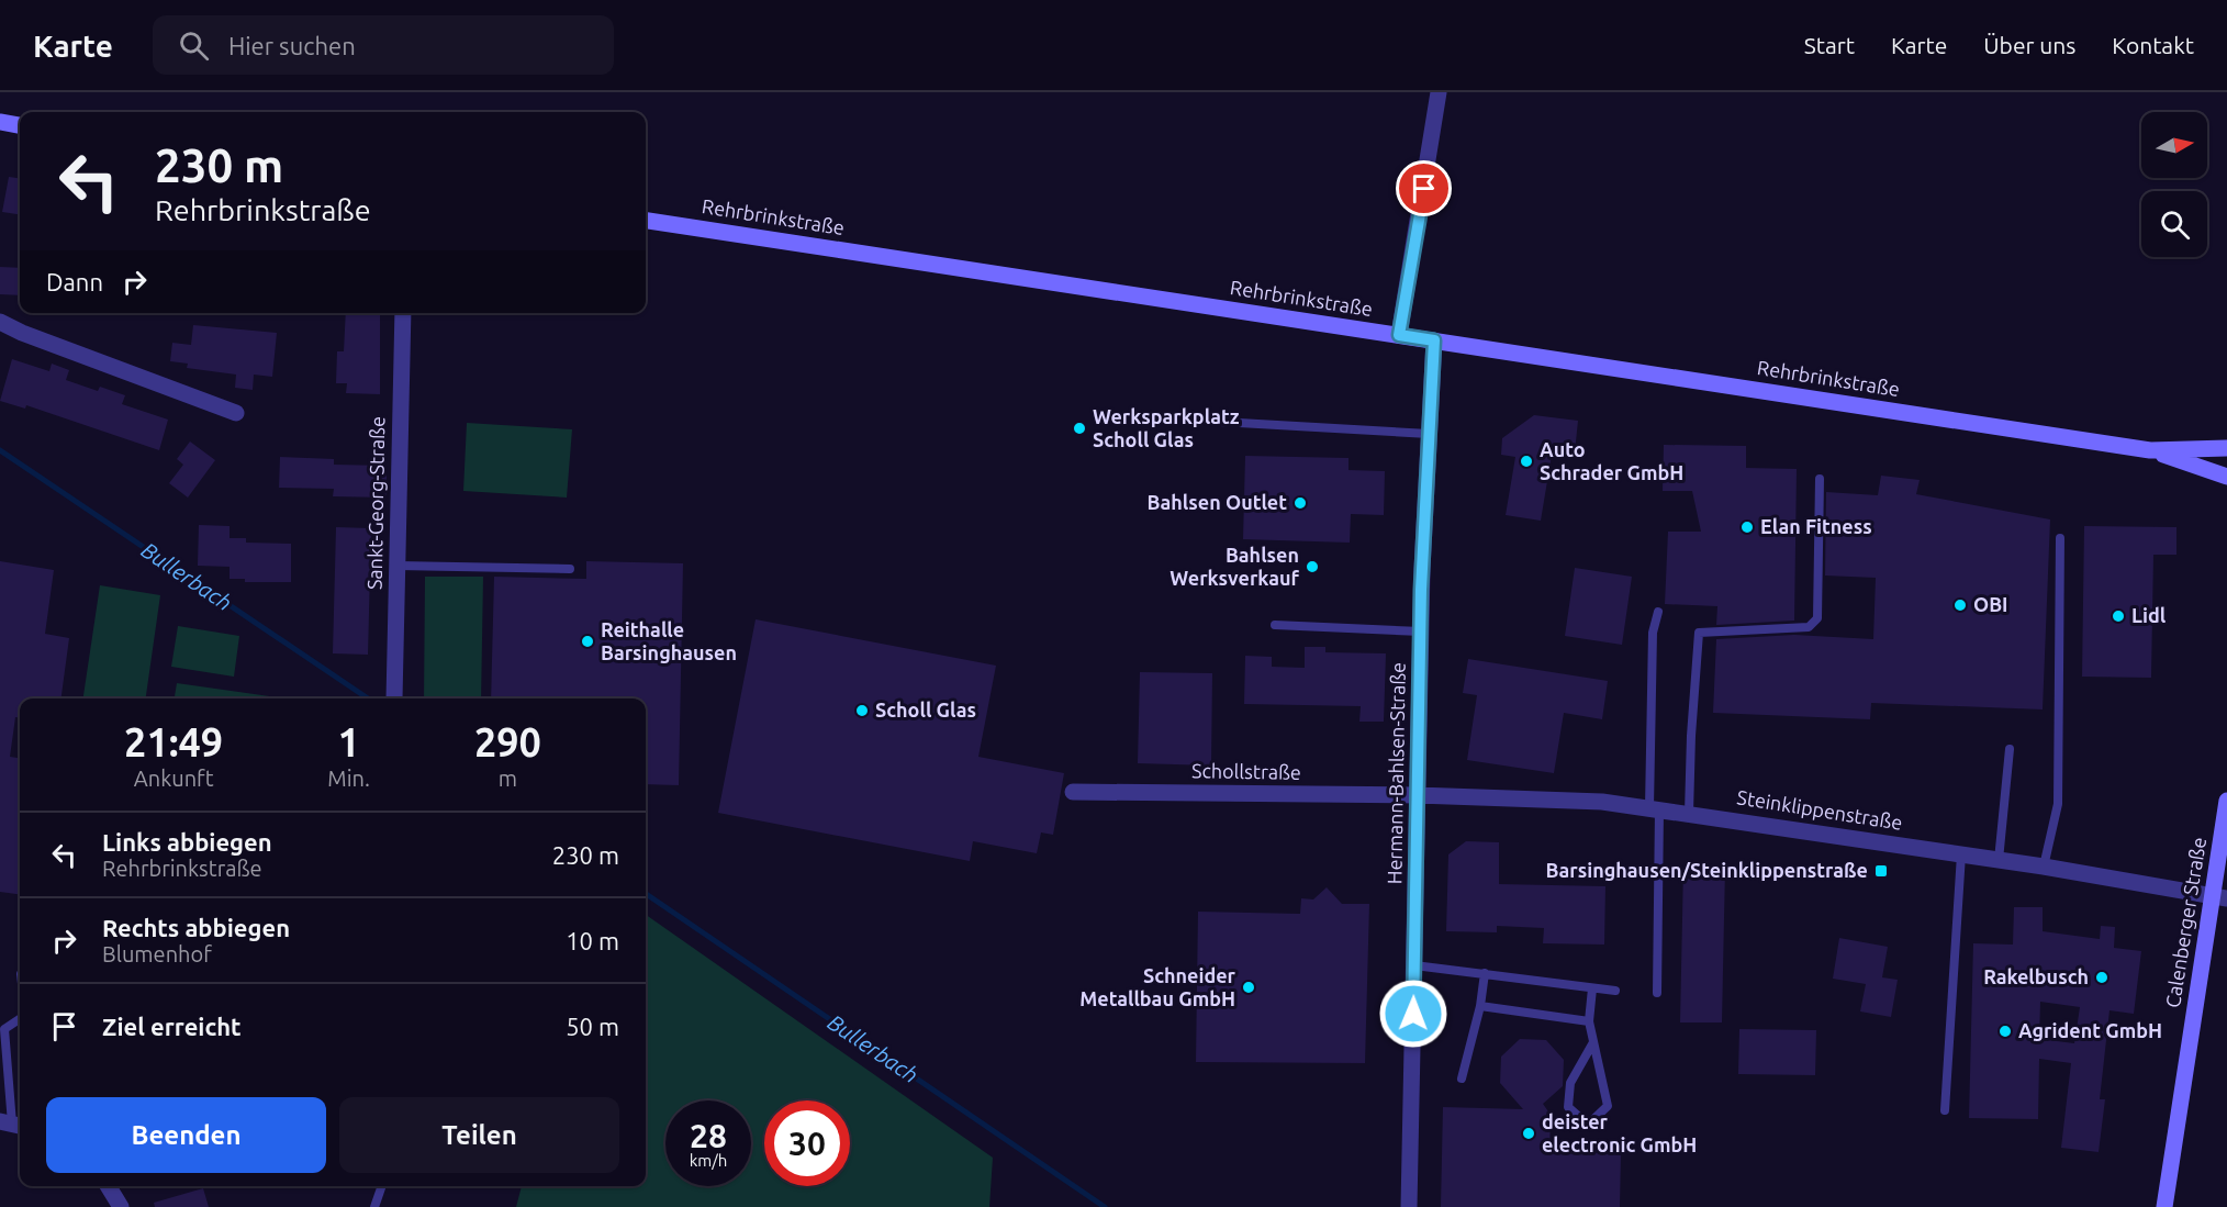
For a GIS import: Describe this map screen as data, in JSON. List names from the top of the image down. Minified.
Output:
{"streets":{"main road":["Rehrbrinkstraße","Calenberger Straße"],"street":["Sankt-Georg-Straße","Schollstraße","Hermann-Bahlsen-Straße","Steinklippenstraße"]},"crossings":[["Rehrbrinkstraße","Hermann-Bahlsen-Straße"],["Schollstraße","Hermann-Bahlsen-Straße"],["Schollstraße","Steinklippenstraße"],["Hermann-Bahlsen-Straße","Steinklippenstraße"],["Steinklippenstraße","Calenberger Straße"]],"water":["Bullerbach"],"places":{"other":["Werksparkplatz Scholl Glas","Auto Schrader GmbH","Bahlsen Outlet","Elan Fitness","Bahlsen Werksverkauf","OBI","Lidl","Reithalle Barsinghausen","Scholl Glas","Rakelbusch","Schneider Metallbau GmbH","Agrident GmbH","deister electronic GmbH"],"transit":["Barsinghausen/Steinklippenstraße"]},"north":"right","page":{"header":"Karte","search":"Hier suchen","nav":["Start","Karte","Über uns","Kontakt"],"turn":["230 m","Rehrbrinkstraße"],"then":"Dann","eta":["21:49","Ankunft","1","Min.","290","m"],"list":[{"name":"Links abbiegen","note":"Rehrbrinkstraße","value":"230 m"},{"name":"Rechts abbiegen","note":"Blumenhof","value":"10 m"},{"name":"Ziel erreicht","value":"50 m"}],"buttons":["Beenden","Teilen"],"speed":"28 km/h","limit":"30"}}
